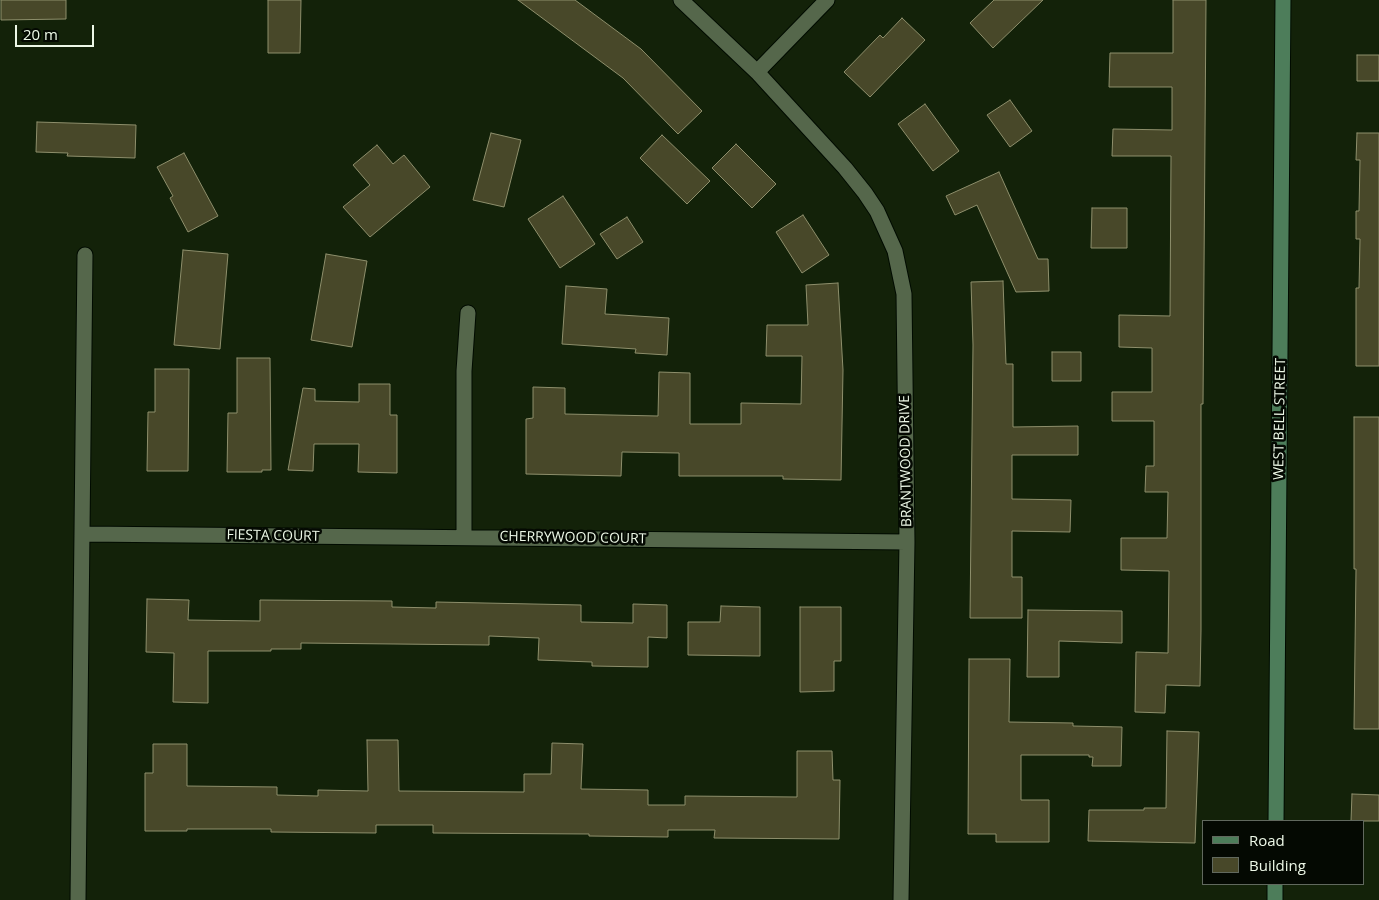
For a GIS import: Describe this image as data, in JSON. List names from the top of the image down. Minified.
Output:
{"streets":{"main road":["WEST BELL STREET"],"street":["BRANTWOOD DRIVE","FIESTA COURT","CHERRYWOOD COURT"]},"crossings":[["BRANTWOOD DRIVE","CHERRYWOOD COURT"],["FIESTA COURT","CHERRYWOOD COURT"]],"legend":["Road","Building"],"scale_bar":"20 m"}
